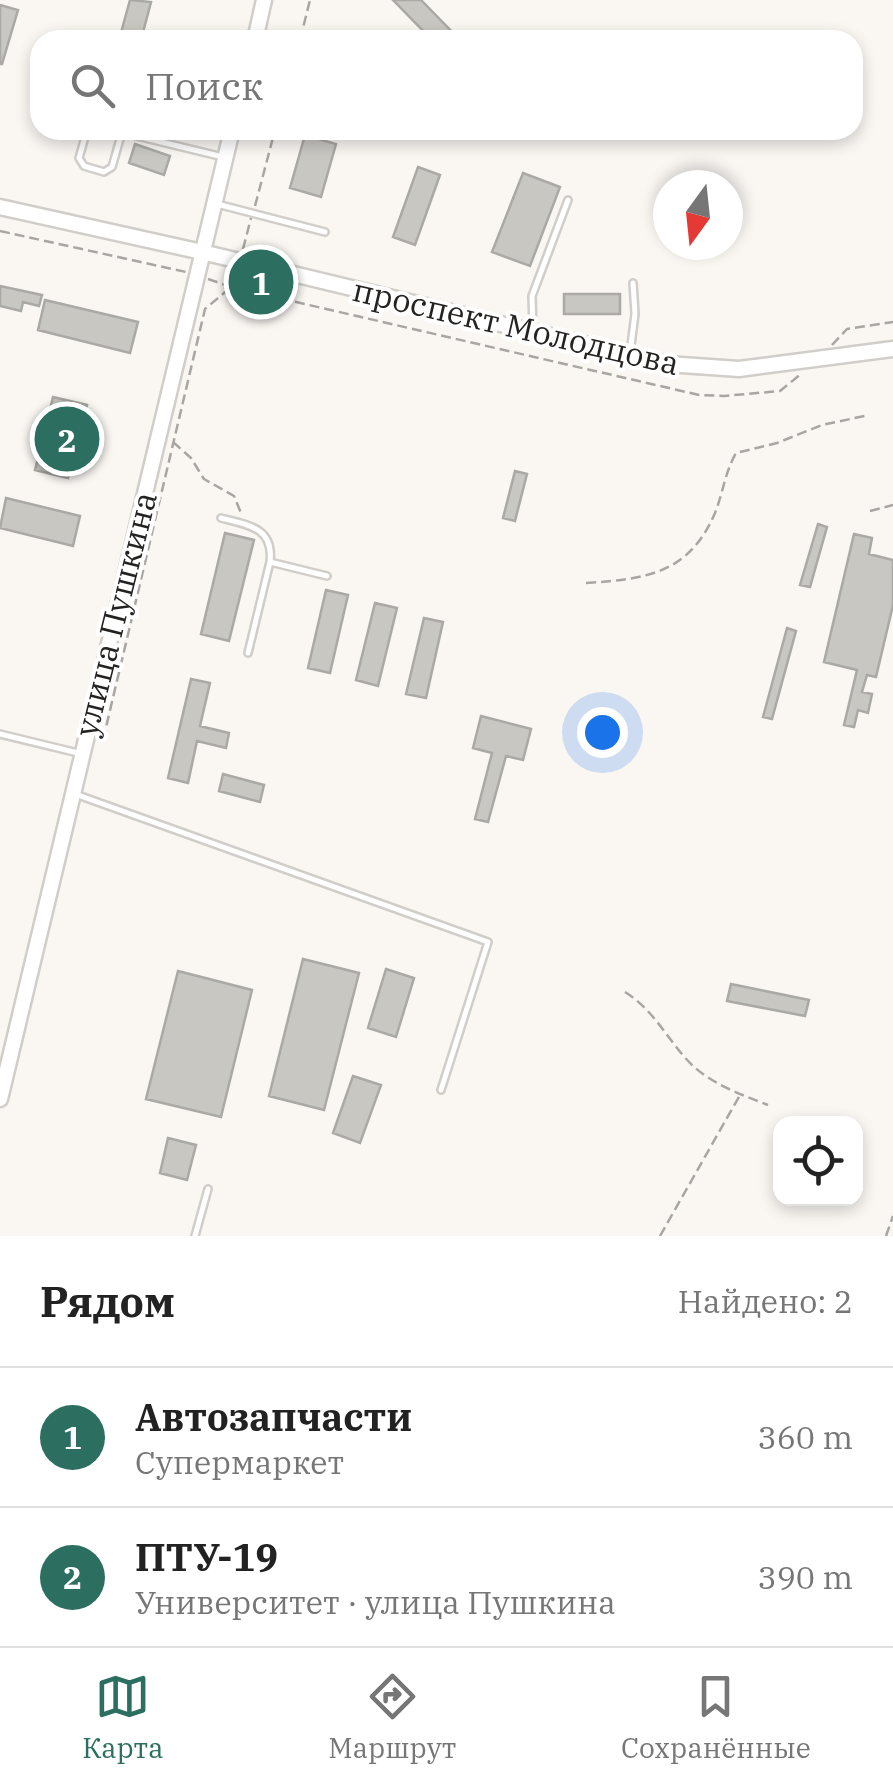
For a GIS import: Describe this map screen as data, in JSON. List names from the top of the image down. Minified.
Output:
{"streets":{"main road":["проспект Молодцова","улица Пушкина"]},"crossings":[["проспект Молодцова","улица Пушкина"]],"north":"bottom","page":{"search":"Поиск","pins":["1","2"],"heading":["Рядом","Найдено: 2"],"list":[{"mark":"1","name":"Автозапчасти","note":"Супермаркет","value":"360 m"},{"mark":"2","name":"ПТУ-19","note":"Университет · улица Пушкина","value":"390 m"}],"nav":["Карта","Маршрут","Сохранённые"]}}
